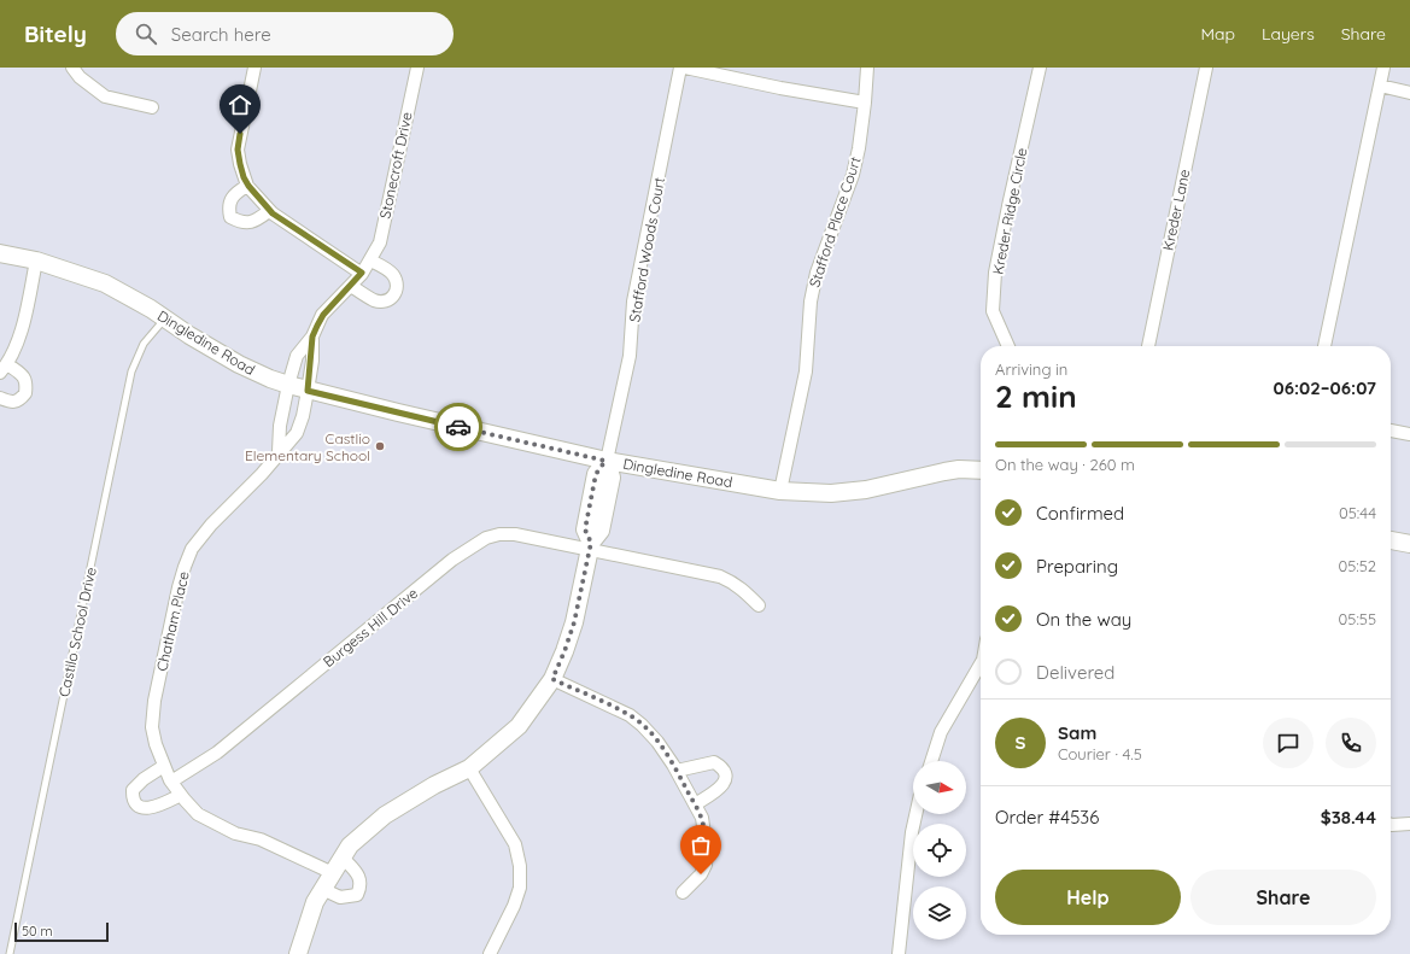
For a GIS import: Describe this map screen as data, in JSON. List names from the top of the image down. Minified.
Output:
{"streets":{"street":["Stonecroft Drive","Kreder Lane","Kreder Ridge Circle","Stafford Place Court","Stafford Woods Court","Dingledine Road","Chatham Place","Burgess Hill Drive"],"lane":["Castilo School Drive"]},"crossings":[["Stonecroft Drive","Dingledine Road"],["Stonecroft Drive","Chatham Place"],["Stafford Place Court","Dingledine Road"],["Stafford Woods Court","Dingledine Road"],["Dingledine Road","Chatham Place"],["Dingledine Road","Castilo School Drive"],["Chatham Place","Burgess Hill Drive"]],"places":["Castlio Elementary School"],"scale_bar":"50 m","north":"right","page":{"header":"Bitely","search":"Search here","nav":["Map","Layers","Share"],"heading":["2 min","Arriving in","06:02–06:07"],"panel":["Sam","Courier · 4.5","Order #4536","$38.44"],"bar":"On the way · 260 m","list":[["Confirmed","05:44"],["Preparing","05:52"],["On the way","05:55"],"Delivered"],"round":"S","buttons":["Help","Share"],"scale":"50 m"}}
